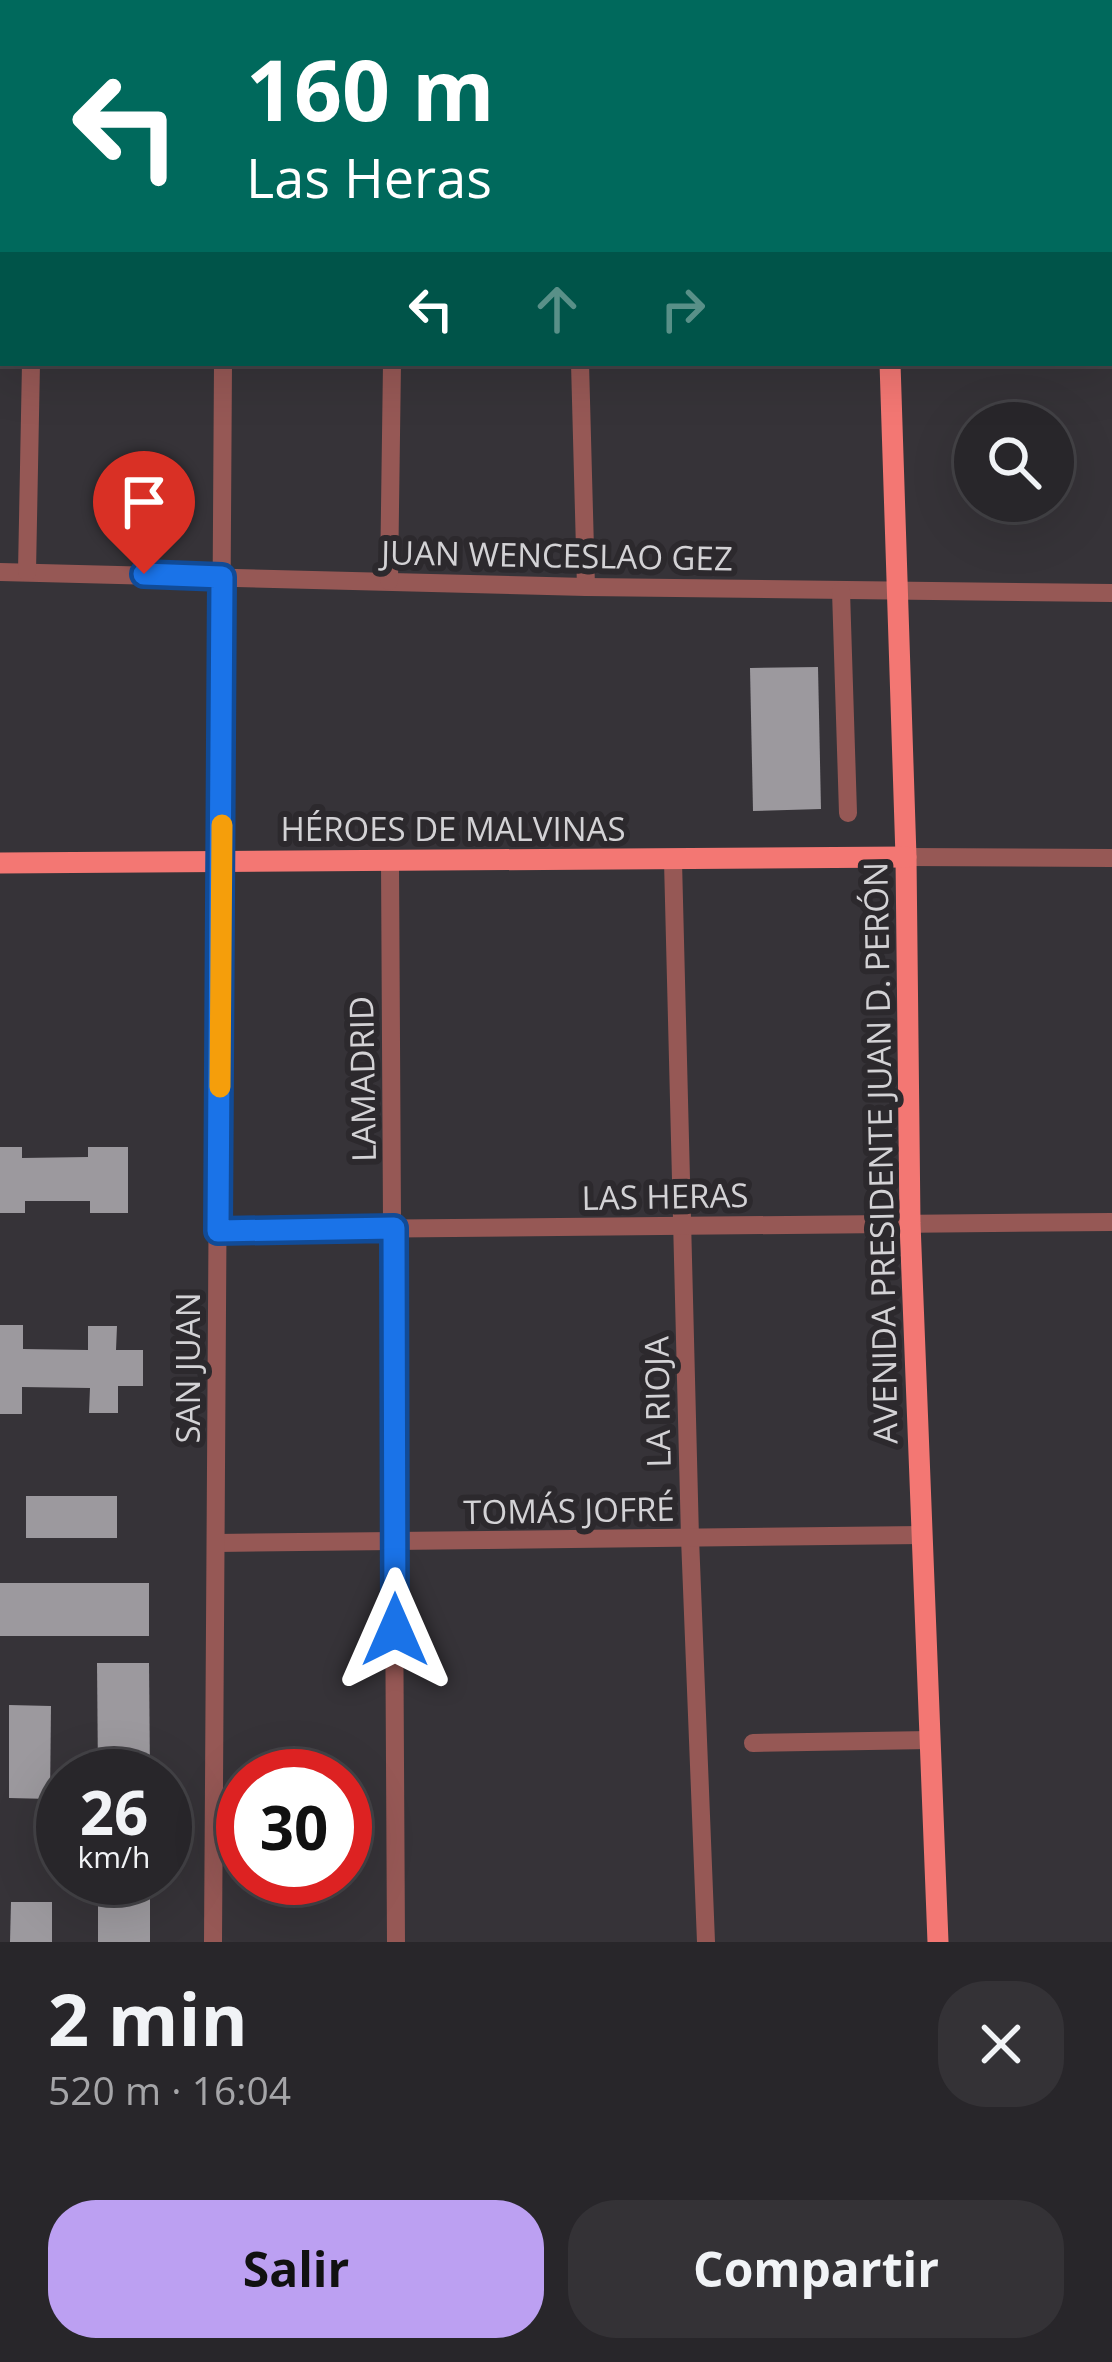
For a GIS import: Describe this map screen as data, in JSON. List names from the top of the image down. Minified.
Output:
{"streets":{"main road":["HÉROES DE MALVINAS","AVENIDA PRESIDENTE JUAN D. PERÓN"],"street":["JUAN WENCESLAO GEZ","LAMADRID","LAS HERAS","SAN JUAN","LA RIOJA","TOMÁS JOFRÉ"]},"crossings":[["JUAN WENCESLAO GEZ","AVENIDA PRESIDENTE JUAN D. PERÓN"],["JUAN WENCESLAO GEZ","SAN JUAN"],["HÉROES DE MALVINAS","LAMADRID"],["HÉROES DE MALVINAS","AVENIDA PRESIDENTE JUAN D. PERÓN"],["HÉROES DE MALVINAS","SAN JUAN"],["HÉROES DE MALVINAS","LA RIOJA"],["LAMADRID","LAS HERAS"],["LAMADRID","TOMÁS JOFRÉ"],["AVENIDA PRESIDENTE JUAN D. PERÓN","LAS HERAS"],["AVENIDA PRESIDENTE JUAN D. PERÓN","TOMÁS JOFRÉ"],["LAS HERAS","SAN JUAN"],["LAS HERAS","LA RIOJA"],["SAN JUAN","TOMÁS JOFRÉ"],["LA RIOJA","TOMÁS JOFRÉ"]],"page":{"turn":["160 m","Las Heras"],"speed":"26 km/h","limit":"30","heading":["2 min","520 m · 16:04"],"buttons":["Salir","Compartir"]}}
